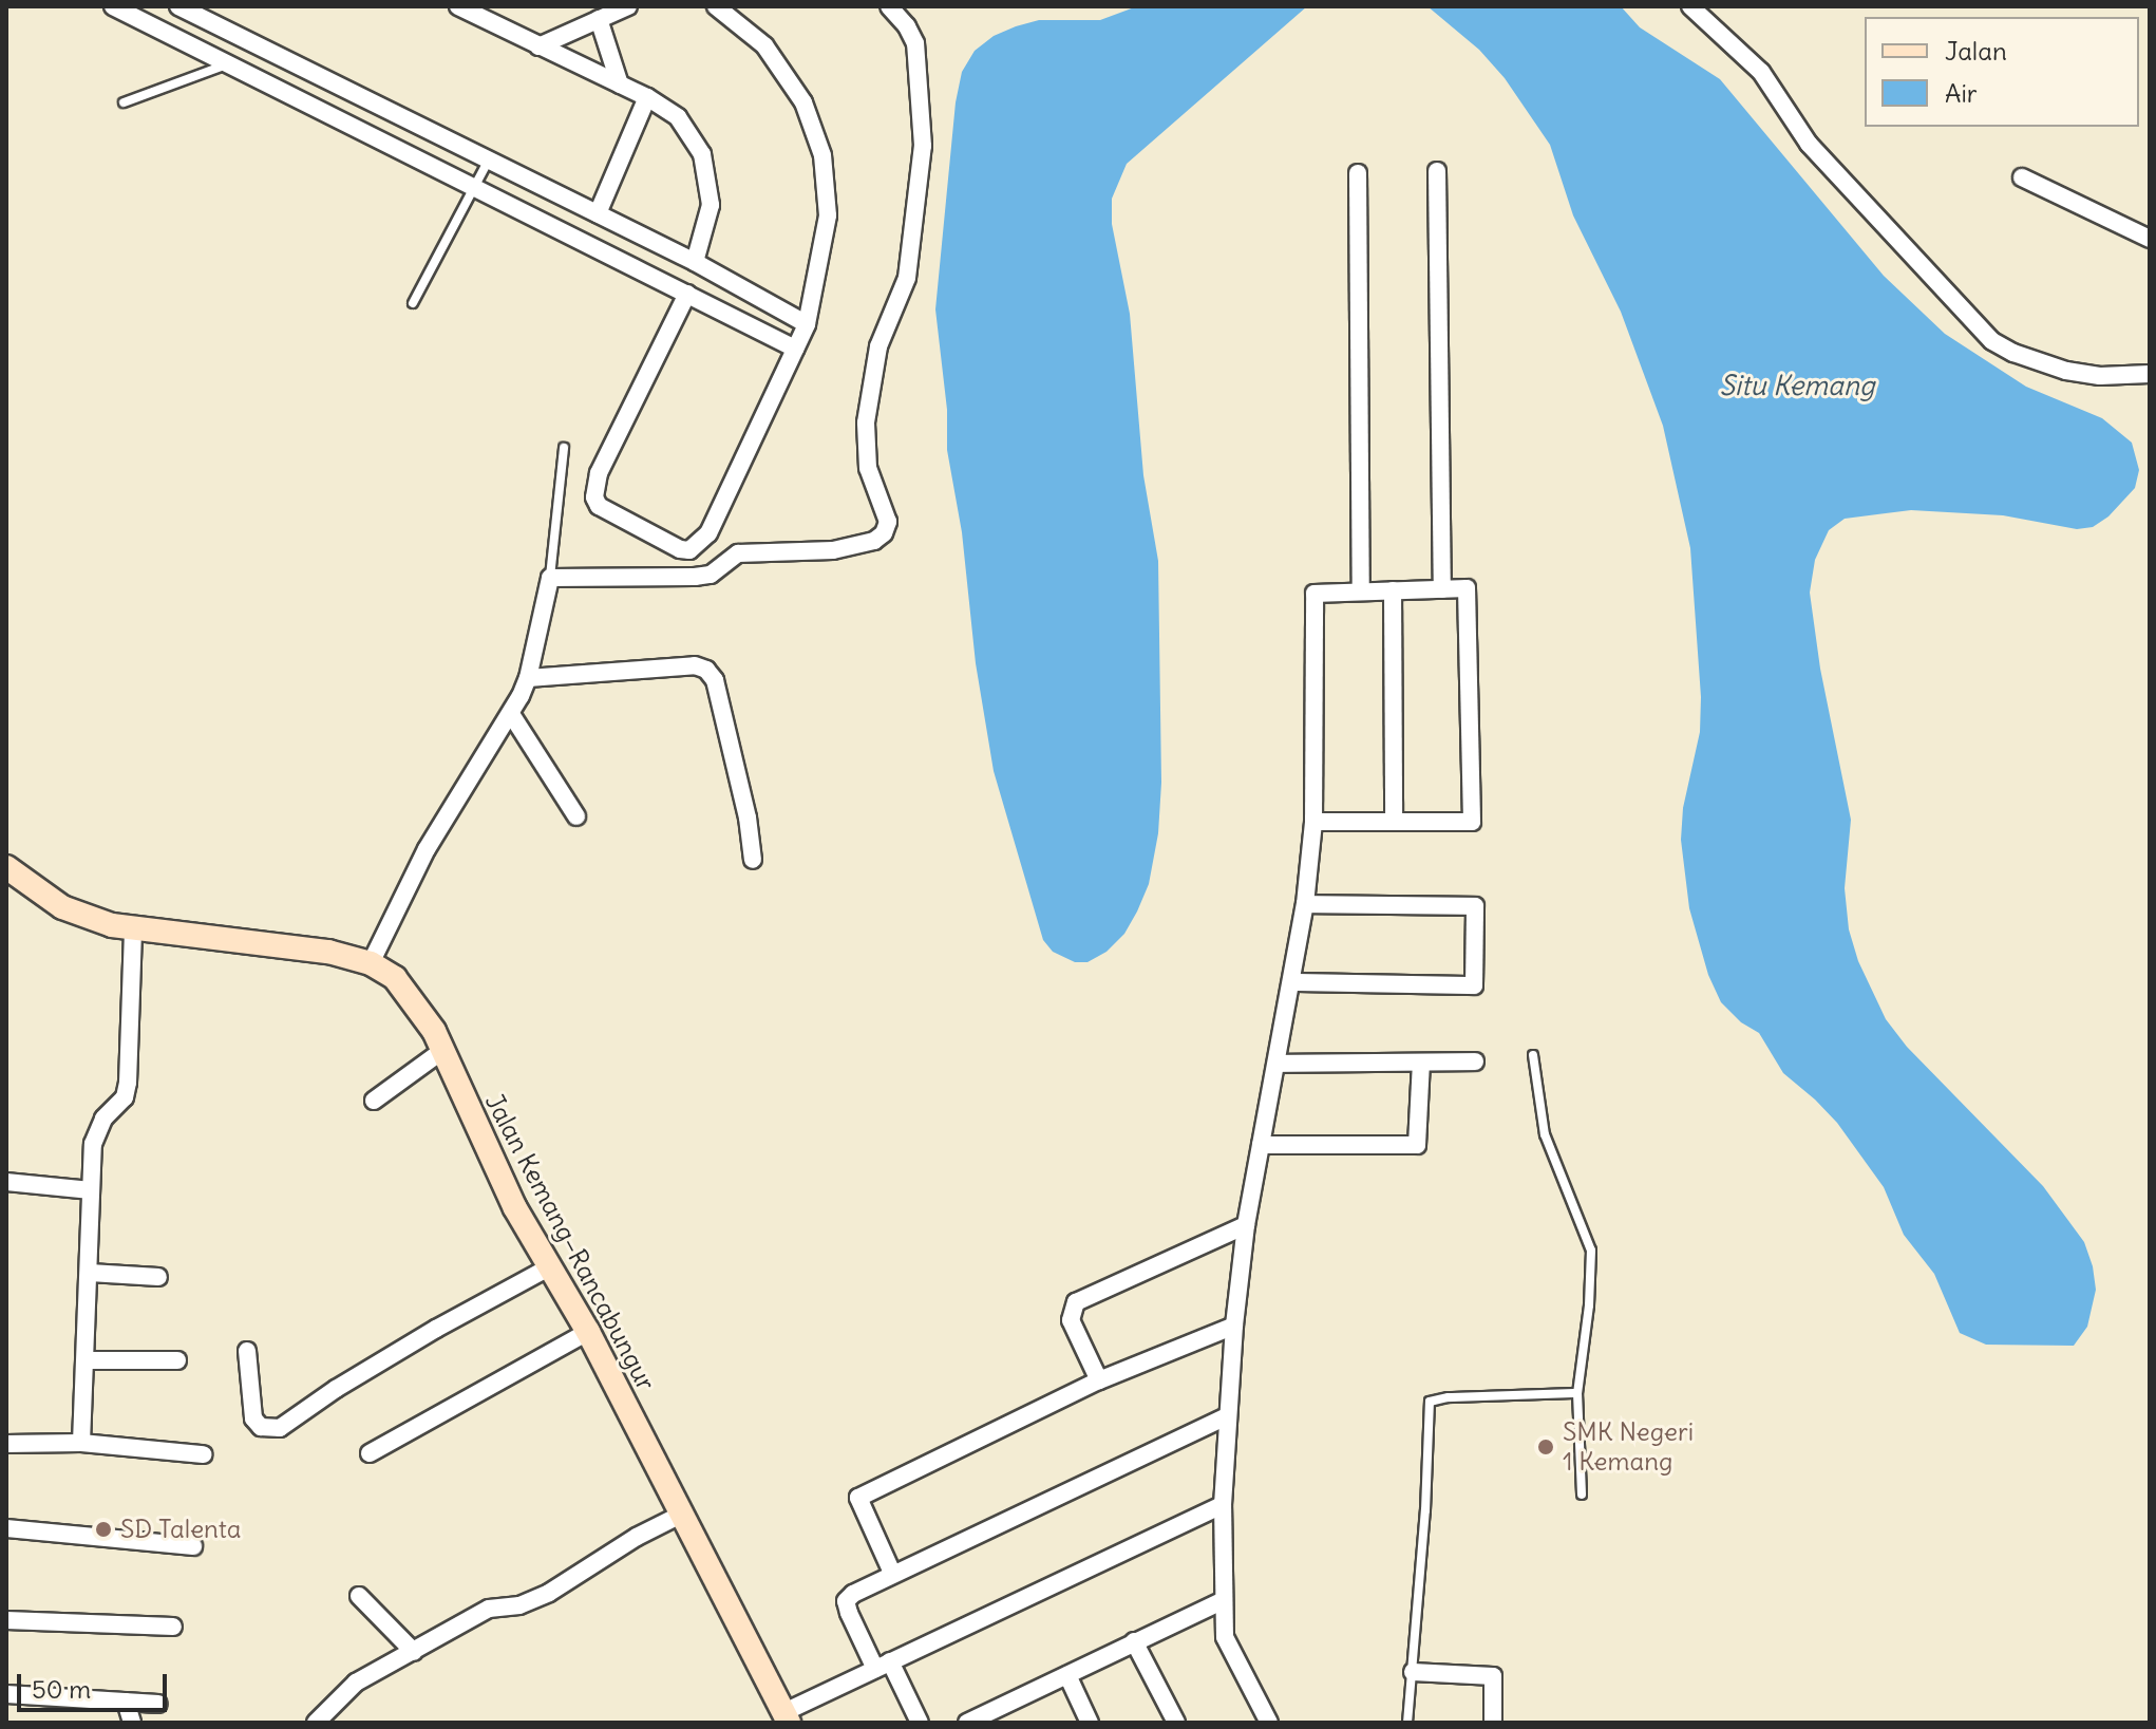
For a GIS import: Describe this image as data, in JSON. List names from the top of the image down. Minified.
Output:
{"streets":{"street":["Jalan Kemang–Rancabungur"]},"water":["Situ Kemang"],"places":["SMK Negeri 1 Kemang","SD Talenta"],"legend":["Jalan","Air"],"scale_bar":"50 m"}
